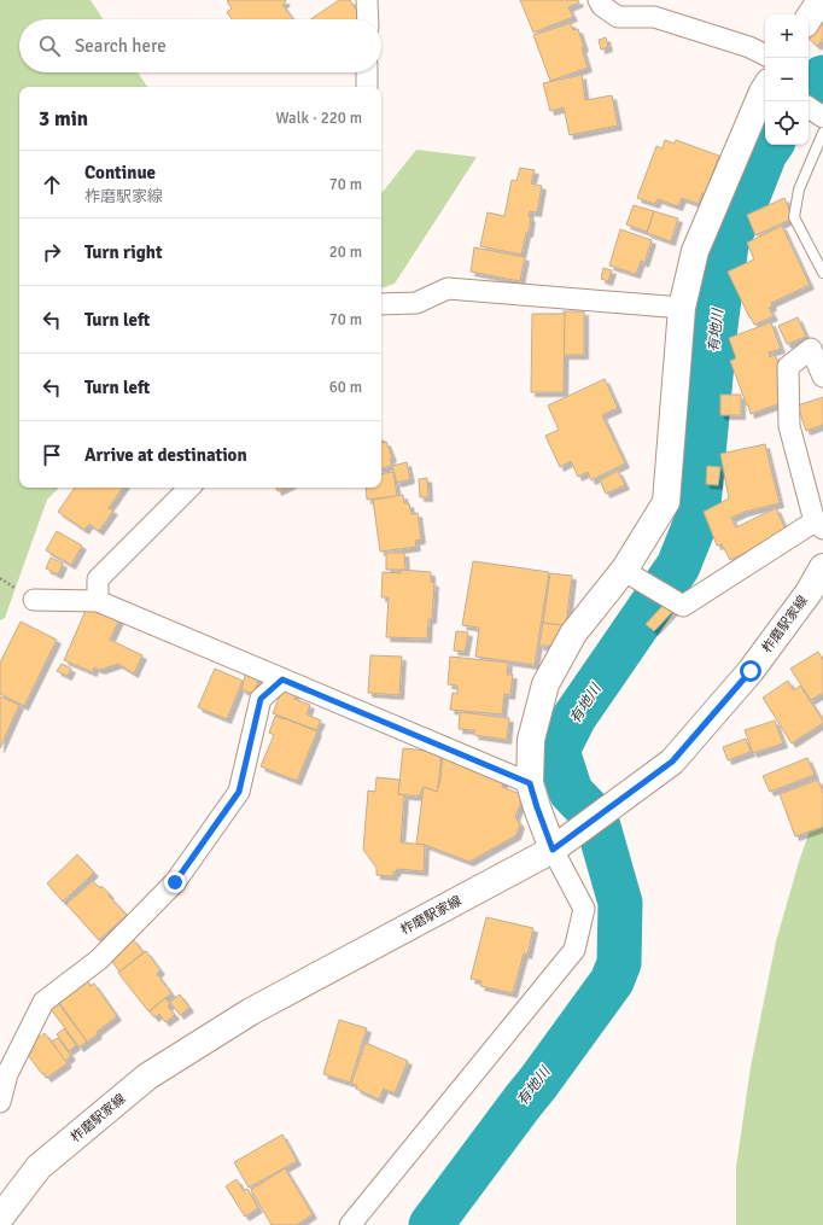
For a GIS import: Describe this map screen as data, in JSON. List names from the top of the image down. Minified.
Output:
{"streets":{"main road":["柞磨駅家線"]},"water":["有地川"],"page":{"map_buttons":["+","−"],"search":"Search here","heading":["3 min","Walk · 220 m"],"list":[["Continue","柞磨駅家線","70 m"],["Turn right","20 m"],["Turn left","70 m"],["Turn left","60 m"],"Arrive at destination"]}}
